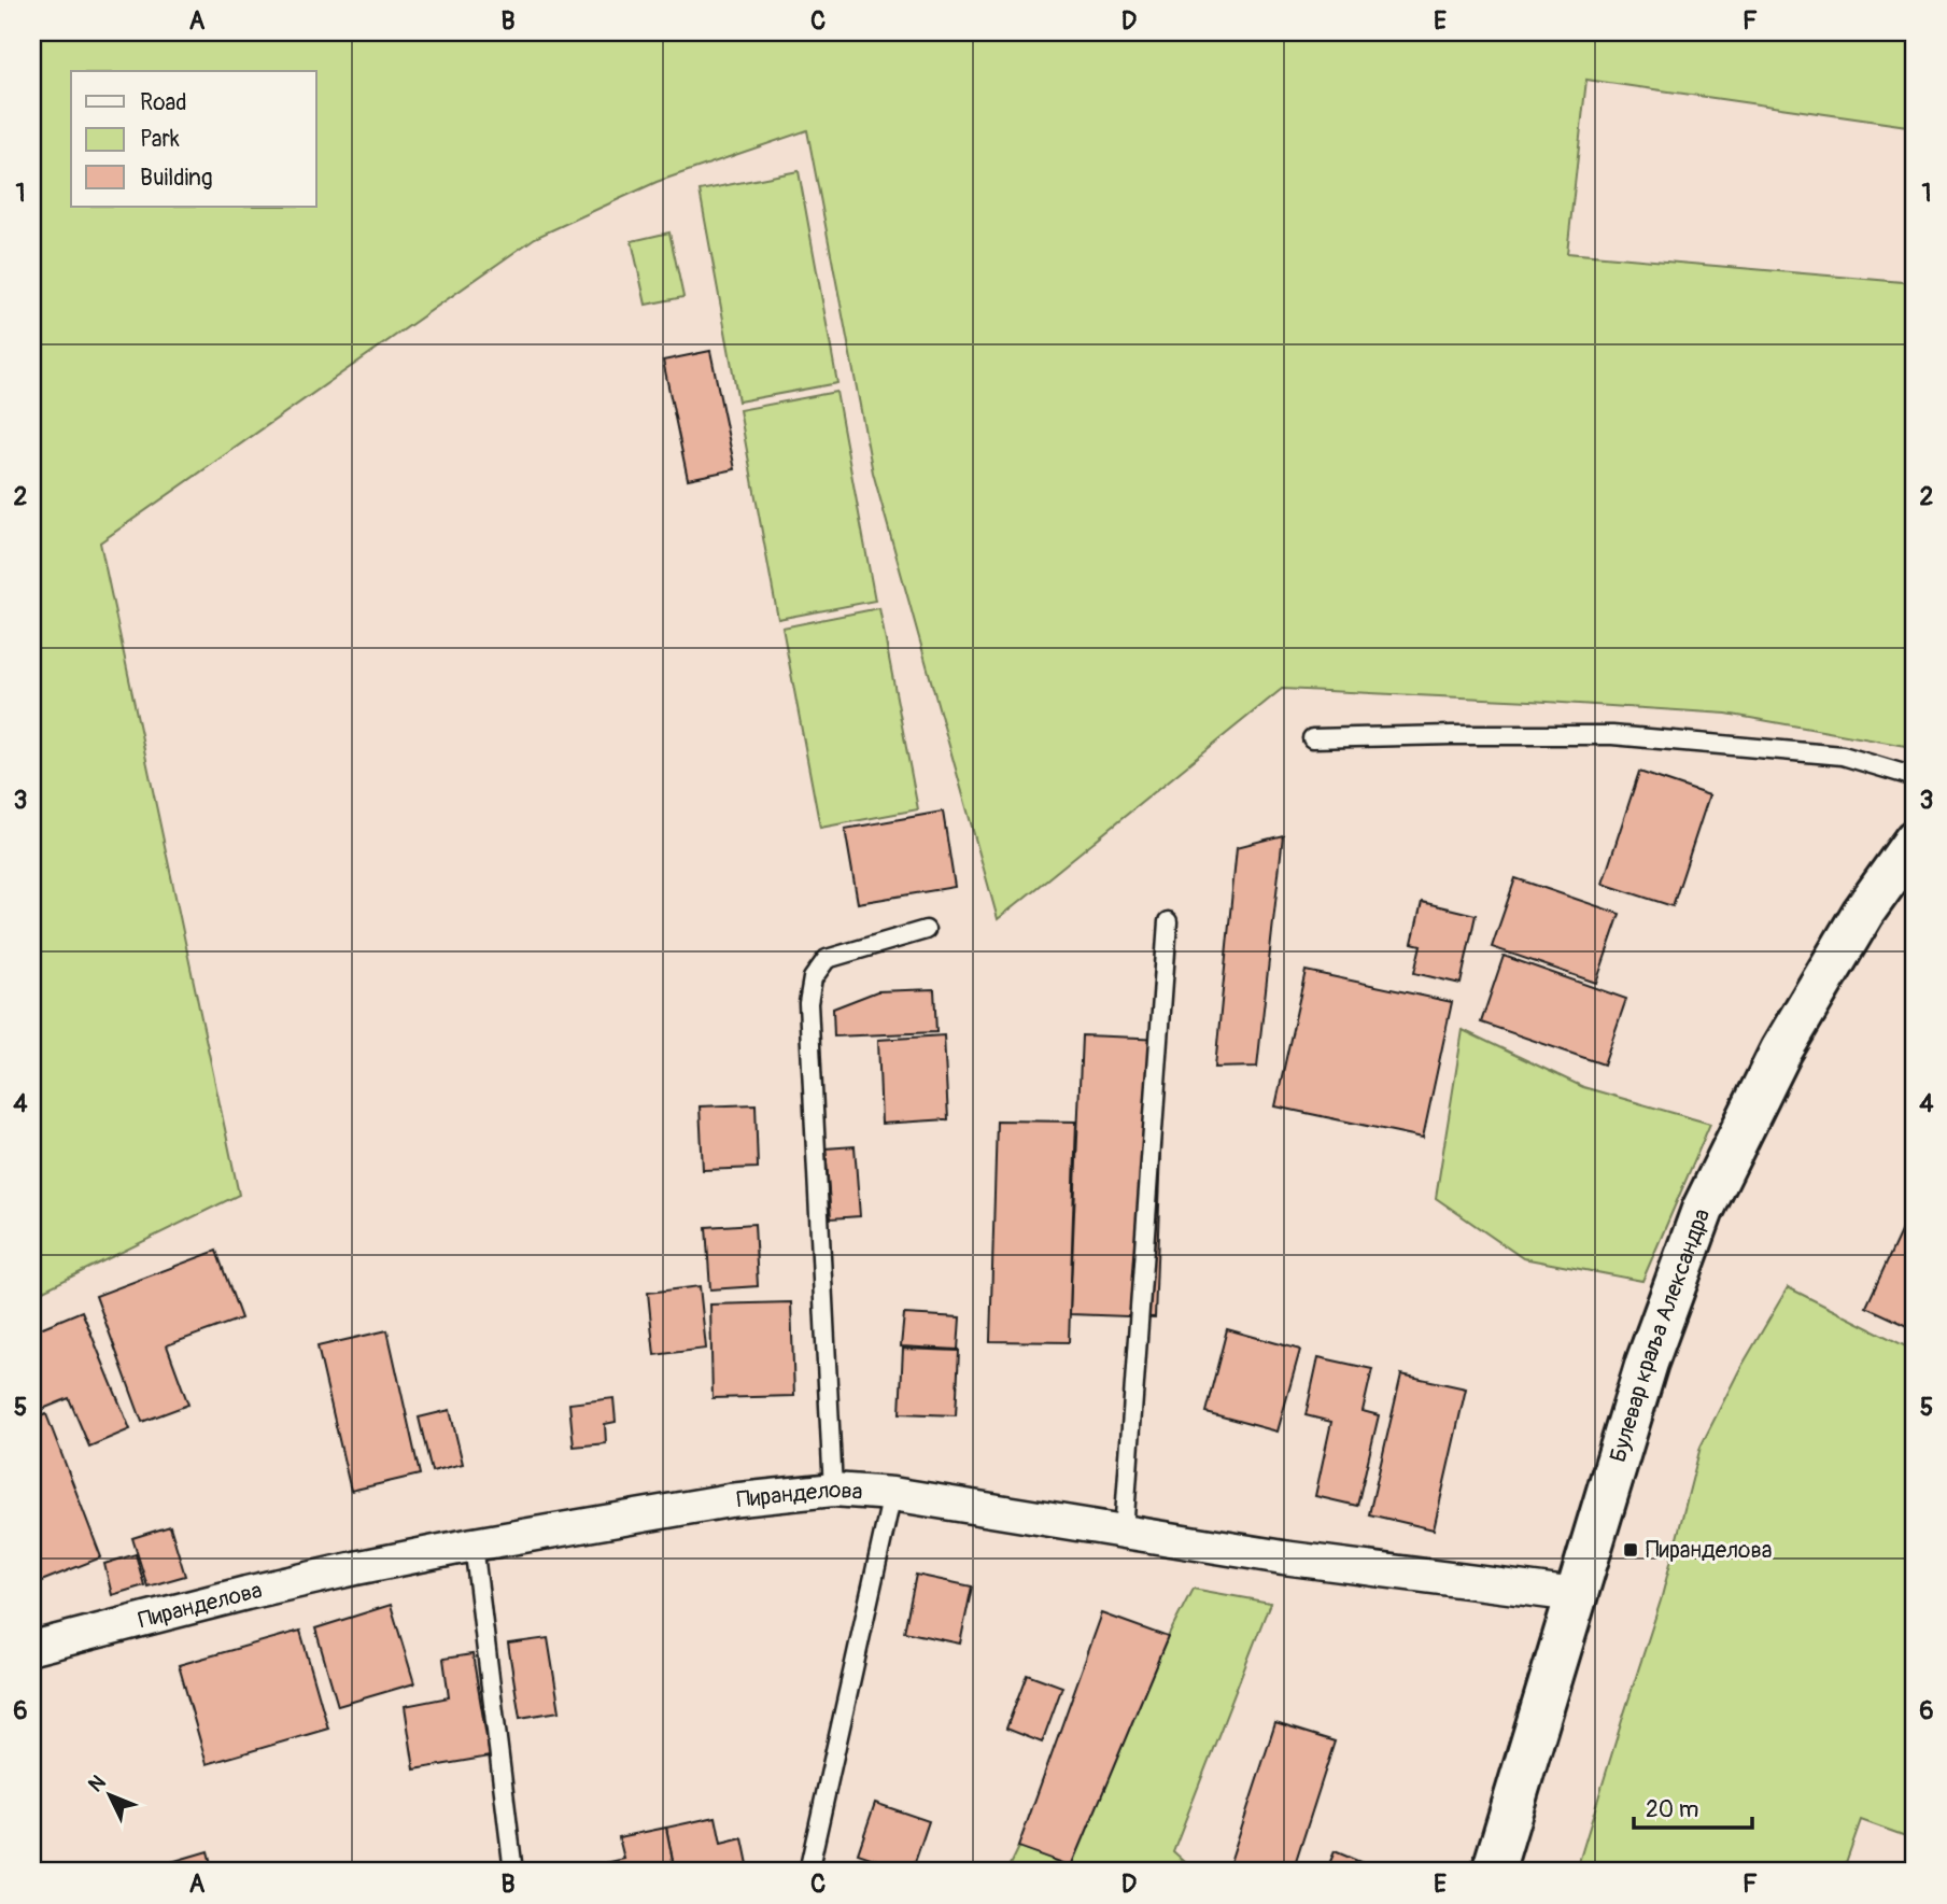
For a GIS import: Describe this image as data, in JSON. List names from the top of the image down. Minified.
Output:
{"streets":{"main road":["Булевар краља Александра"],"street":["Пиранделова"]},"crossings":[["Булевар краља Александра","Пиранделова"]],"places":{"transit":["Пиранделова"]},"legend":["Road","Park","Building"],"scale_bar":"20 m","north":"top left","grid":{"columns":["A","B","C","D","E","F"],"rows":["1","2","3","4","5","6"]}}
